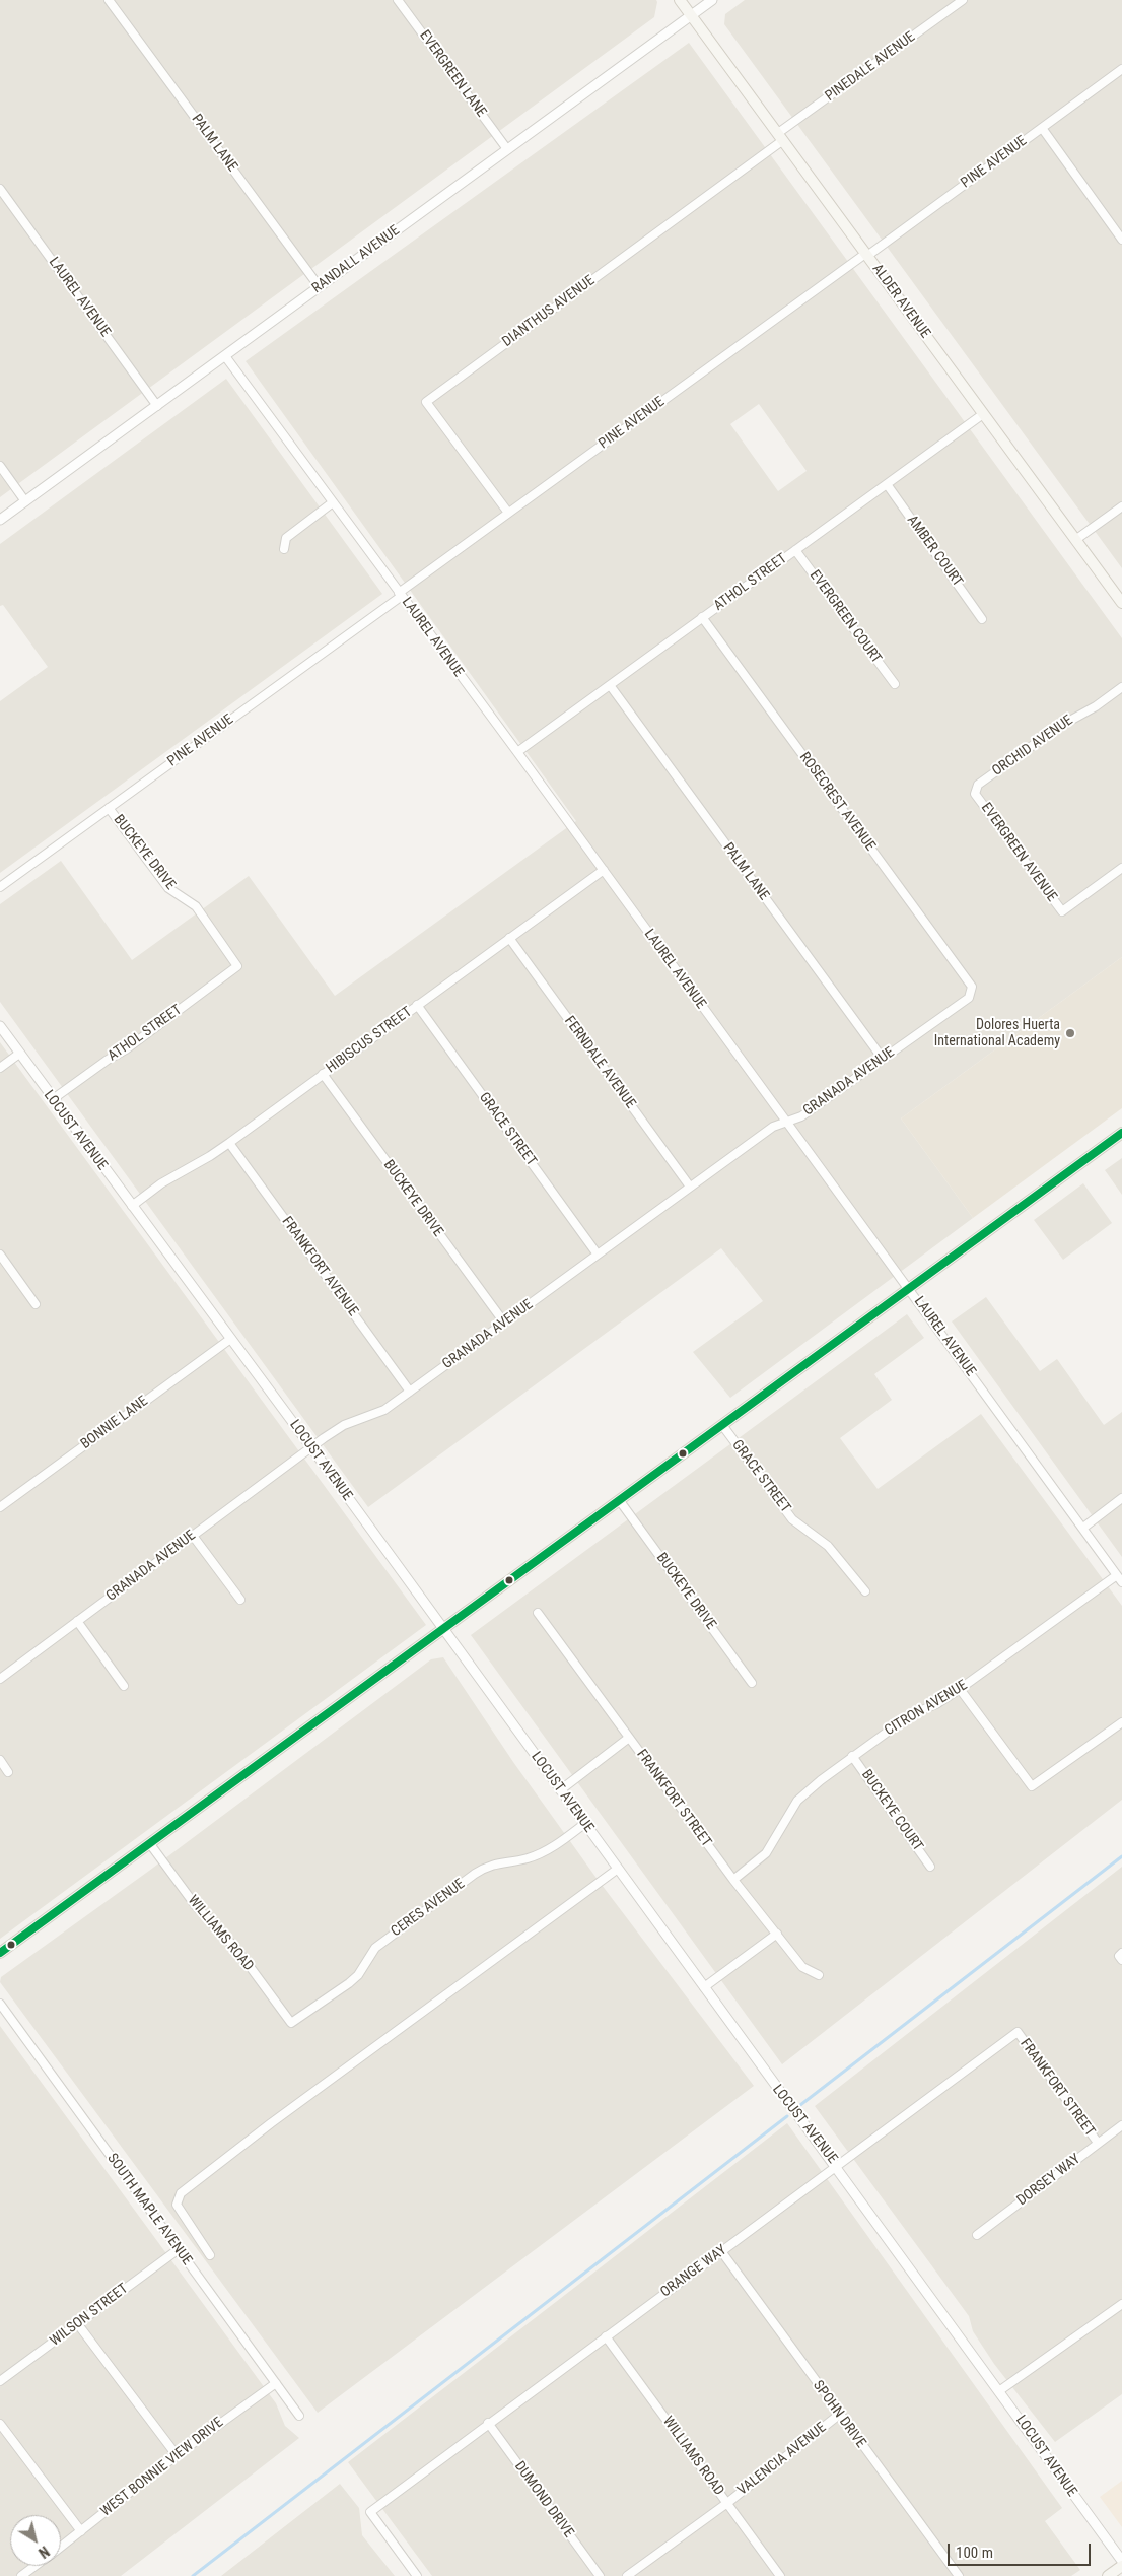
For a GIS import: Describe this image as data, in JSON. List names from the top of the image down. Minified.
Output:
{"streets":{"main road":["ALDER AVENUE"],"street":["PINEDALE AVENUE","EVERGREEN LANE","PALM LANE","PINE AVENUE","RANDALL AVENUE","LAUREL AVENUE","DIANTHUS AVENUE","AMBER COURT","ATHOL STREET","EVERGREEN COURT","ORCHID AVENUE","ROSECREST AVENUE","BUCKEYE DRIVE","EVERGREEN AVENUE","HIBISCUS STREET","FERNDALE AVENUE","GRANADA AVENUE","GRACE STREET","LOCUST AVENUE","FRANKFORT AVENUE","BONNIE LANE","CITRON AVENUE","FRANKFORT STREET","BUCKEYE COURT","CERES AVENUE","WILLIAMS ROAD","DORSEY WAY","SOUTH MAPLE AVENUE","ORANGE WAY","WILSON STREET","SPOHN DRIVE","VALENCIA AVENUE","WEST BONNIE VIEW DRIVE","DUMOND DRIVE"]},"crossings":[["PINEDALE AVENUE","ALDER AVENUE"],["PINEDALE AVENUE","DIANTHUS AVENUE"],["EVERGREEN LANE","RANDALL AVENUE"],["PALM LANE","RANDALL AVENUE"],["PALM LANE","ATHOL STREET"],["PALM LANE","GRANADA AVENUE"],["PINE AVENUE","LAUREL AVENUE"],["PINE AVENUE","ALDER AVENUE"],["PINE AVENUE","DIANTHUS AVENUE"],["PINE AVENUE","BUCKEYE DRIVE"],["RANDALL AVENUE","LAUREL AVENUE"],["RANDALL AVENUE","ALDER AVENUE"],["LAUREL AVENUE","ATHOL STREET"],["LAUREL AVENUE","HIBISCUS STREET"],["LAUREL AVENUE","GRANADA AVENUE"],["LAUREL AVENUE","CITRON AVENUE"],["ALDER AVENUE","DIANTHUS AVENUE"],["ALDER AVENUE","ATHOL STREET"],["AMBER COURT","ATHOL STREET"],["ATHOL STREET","EVERGREEN COURT"],["ATHOL STREET","ROSECREST AVENUE"],["ATHOL STREET","BUCKEYE DRIVE"],["ATHOL STREET","LOCUST AVENUE"],["ORCHID AVENUE","EVERGREEN AVENUE"],["ROSECREST AVENUE","GRANADA AVENUE"],["BUCKEYE DRIVE","HIBISCUS STREET"],["BUCKEYE DRIVE","GRANADA AVENUE"],["HIBISCUS STREET","FERNDALE AVENUE"],["HIBISCUS STREET","GRACE STREET"],["HIBISCUS STREET","LOCUST AVENUE"],["HIBISCUS STREET","FRANKFORT AVENUE"],["FERNDALE AVENUE","GRANADA AVENUE"],["GRANADA AVENUE","GRACE STREET"],["GRANADA AVENUE","LOCUST AVENUE"],["GRANADA AVENUE","FRANKFORT AVENUE"],["LOCUST AVENUE","BONNIE LANE"],["LOCUST AVENUE","CERES AVENUE"],["LOCUST AVENUE","ORANGE WAY"],["CITRON AVENUE","FRANKFORT STREET"],["CITRON AVENUE","BUCKEYE COURT"],["FRANKFORT STREET","DORSEY WAY"],["FRANKFORT STREET","ORANGE WAY"],["CERES AVENUE","WILLIAMS ROAD"],["WILLIAMS ROAD","ORANGE WAY"],["WILLIAMS ROAD","VALENCIA AVENUE"],["SOUTH MAPLE AVENUE","WILSON STREET"],["SOUTH MAPLE AVENUE","WEST BONNIE VIEW DRIVE"],["ORANGE WAY","SPOHN DRIVE"],["ORANGE WAY","DUMOND DRIVE"],["SPOHN DRIVE","VALENCIA AVENUE"]],"places":["Dolores Huerta International Academy"],"scale_bar":"100 m","north":"bottom right"}
